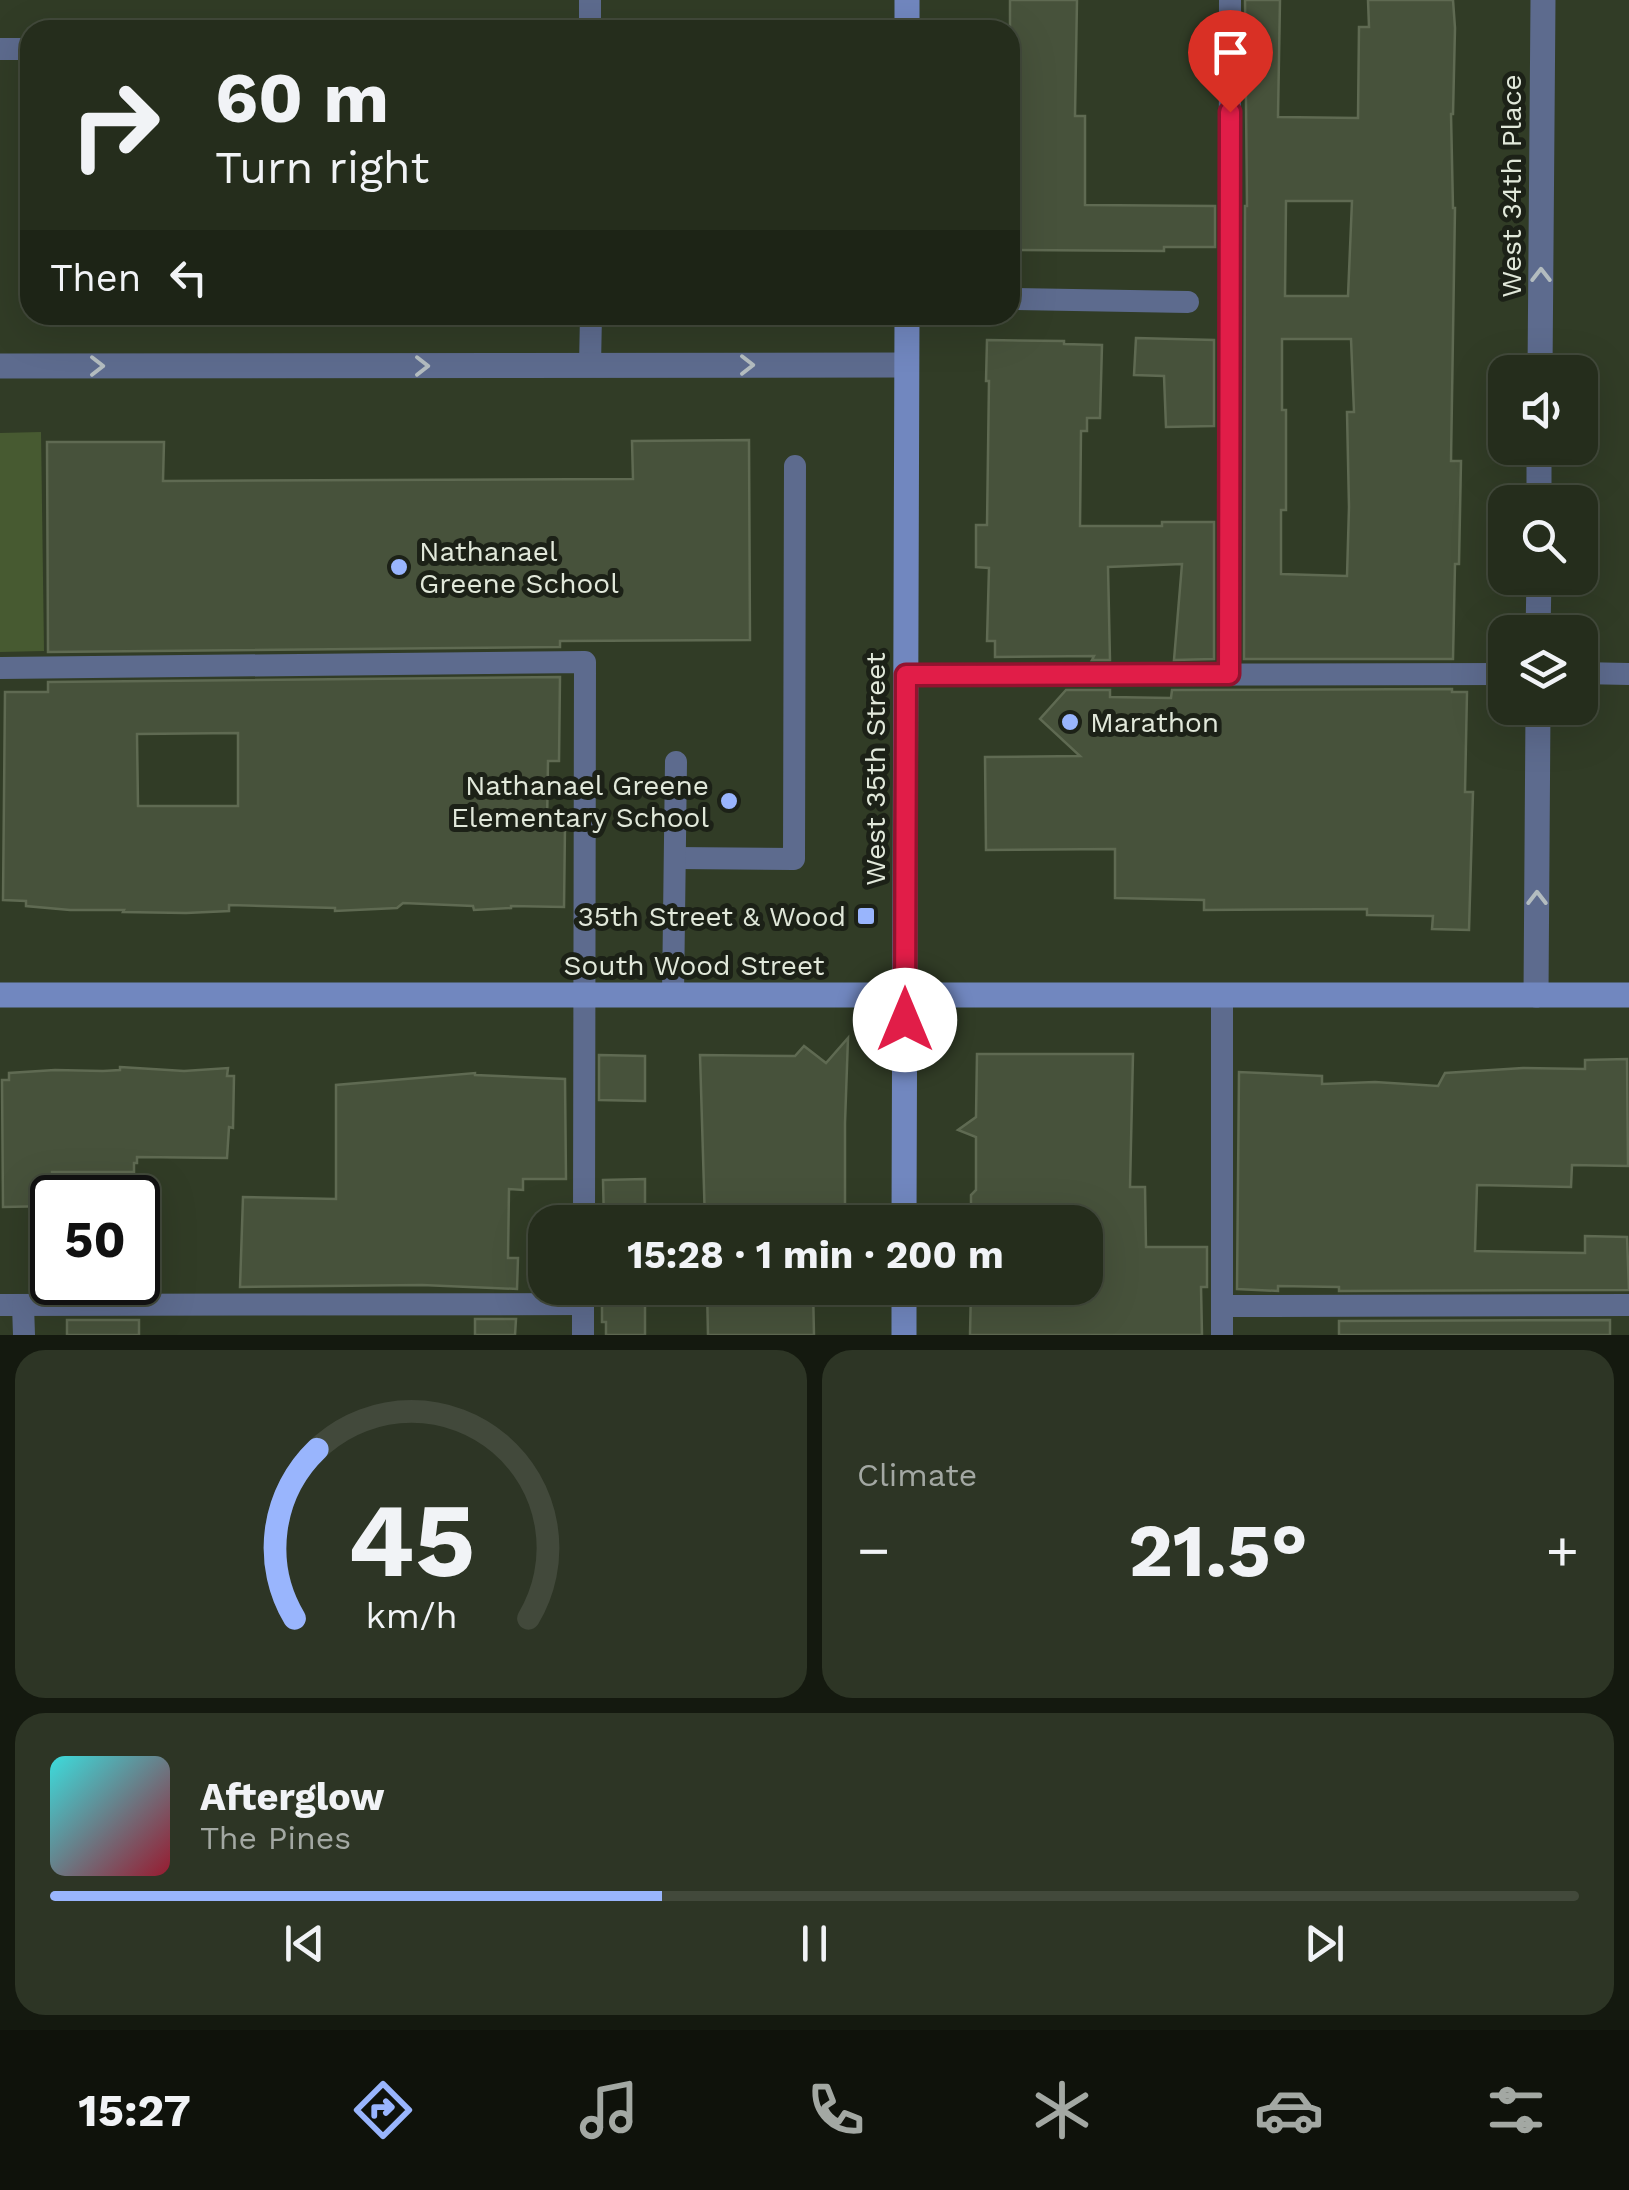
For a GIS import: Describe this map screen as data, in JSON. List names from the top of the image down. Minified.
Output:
{"streets":{"street":["West 34th Place","West 35th Street","South Wood Street"]},"crossings":[["West 35th Street","South Wood Street"]],"one_way":["West 34th Place"],"places":{"other":["Nathanael Greene School","Marathon","Nathanael Greene Elementary School"],"transit":["35th Street & Wood"]},"page":{"turn":["60 m","Turn right"],"then":"Then","limit":"50","trip":"15:28 · 1 min · 200 m","tile":"Climate","heat":["−","21.5°","+"],"song":["Afterglow","The Pines"],"tabs":"15:27","gauge":["45","km/h"]}}
